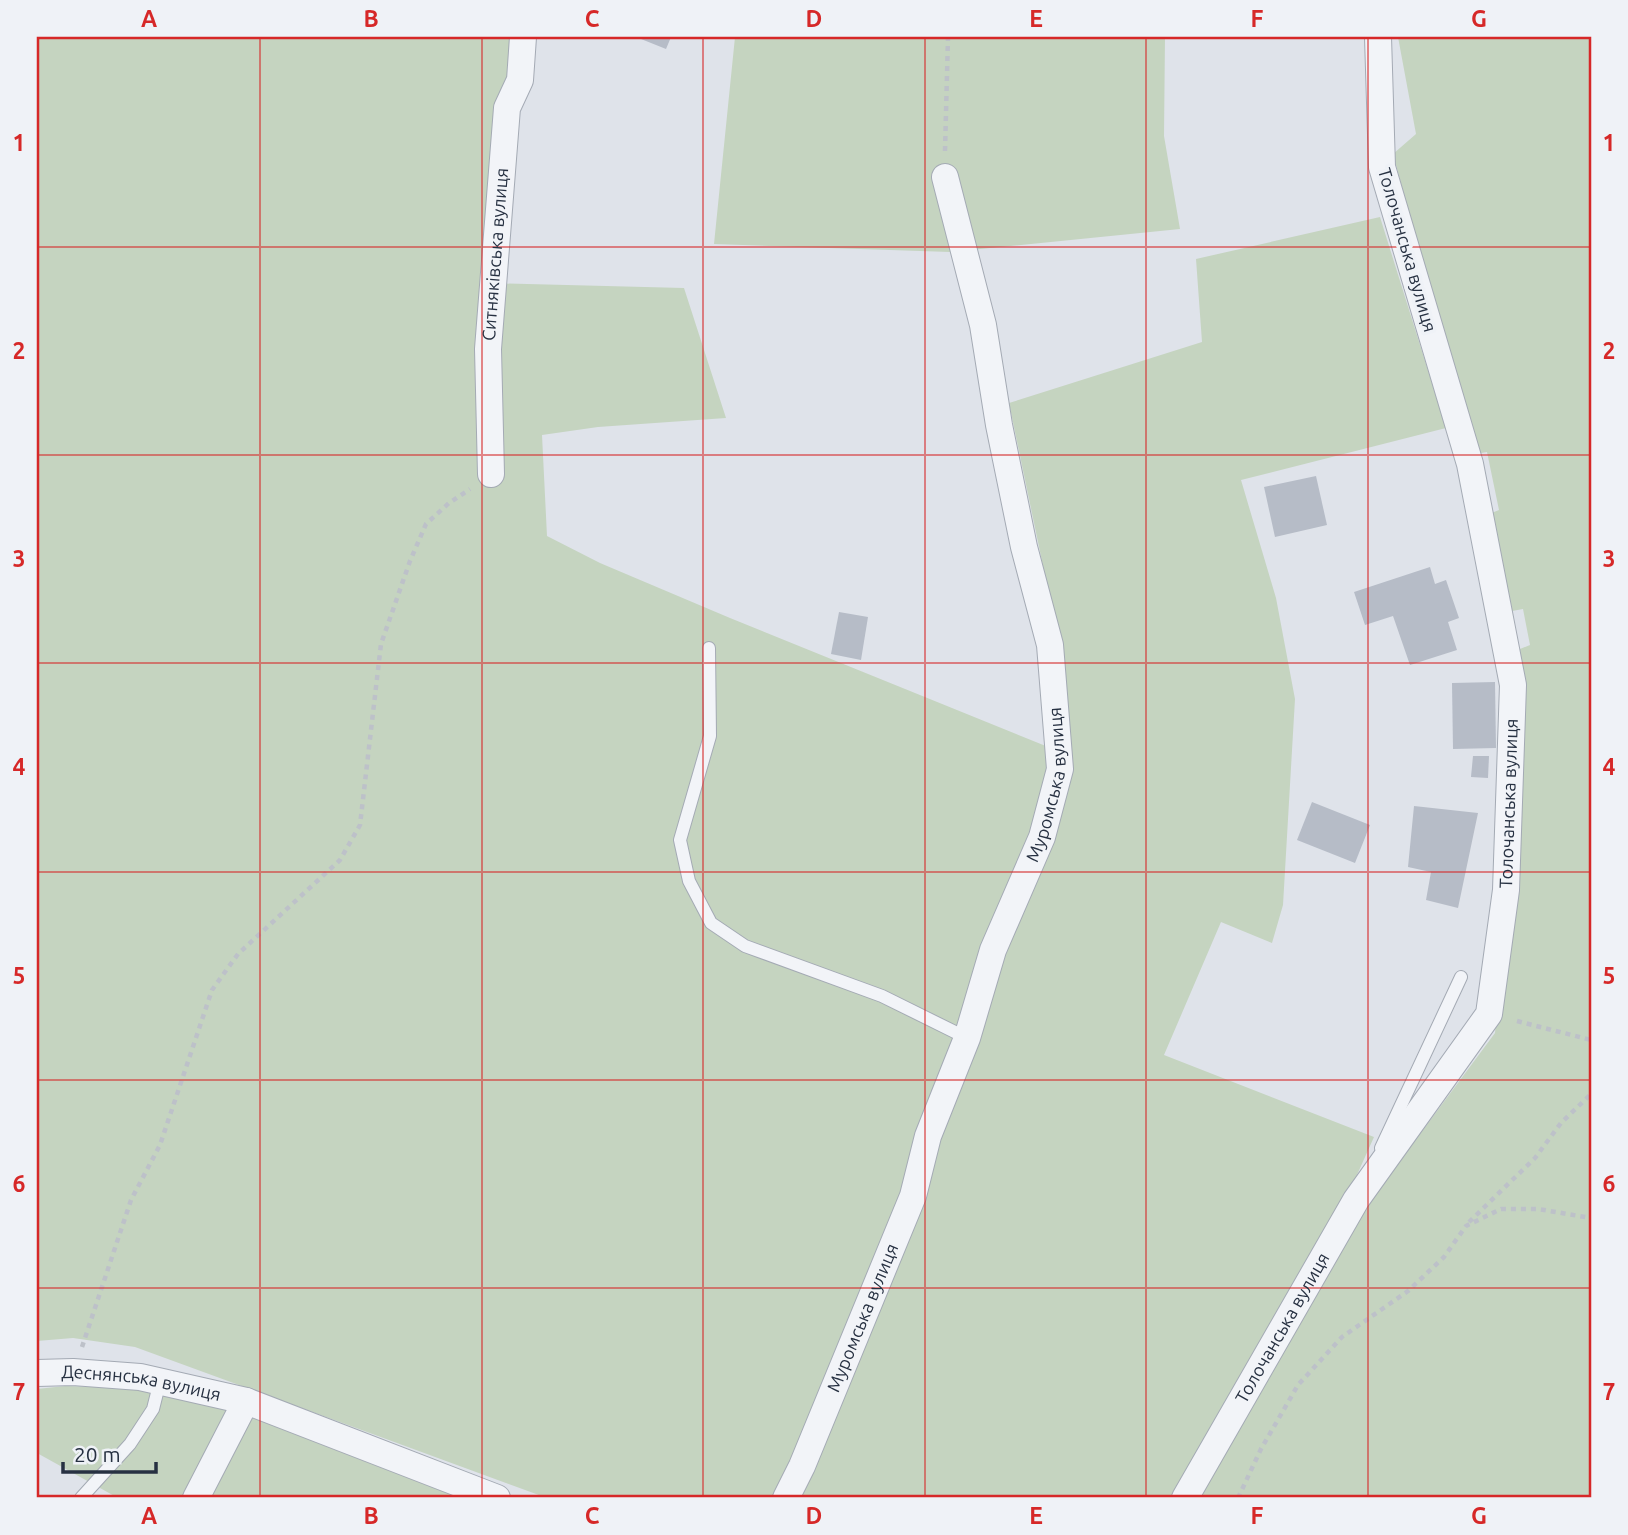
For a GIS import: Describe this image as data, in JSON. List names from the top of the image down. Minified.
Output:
{"streets":{"street":["Толочанська вулиця","Ситняківська вулиця","Муромська вулиця","Деснянська вулиця"]},"scale_bar":"20 m","grid":{"columns":["A","B","C","D","E","F","G"],"rows":["1","2","3","4","5","6","7"]}}
